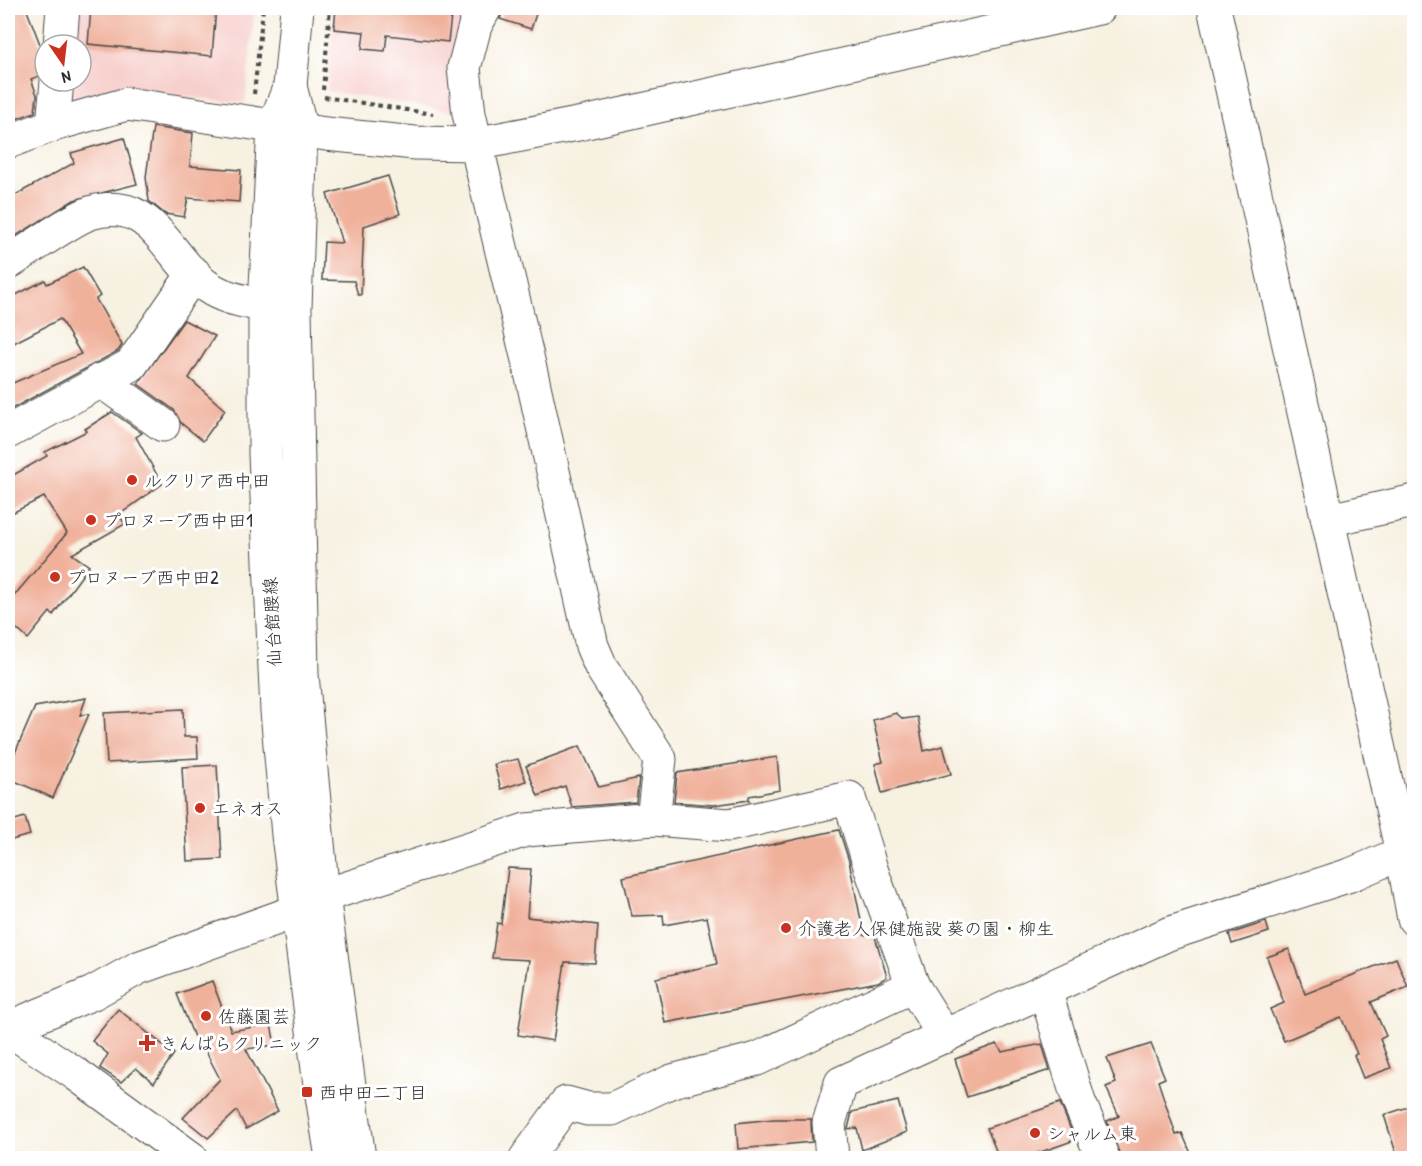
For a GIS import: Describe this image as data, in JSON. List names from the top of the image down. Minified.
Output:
{"streets":{"street":["仙台館腰線"]},"places":{"other":["ルクリア西中田","プロヌーブ西中田1","プロヌーブ西中田2","エネオス","介護老人保健施設 葵の園・柳生","佐藤園芸","シャルム東"],"health":["きんぱらクリニック"],"transit":["西中田二丁目"]},"north":"bottom"}
